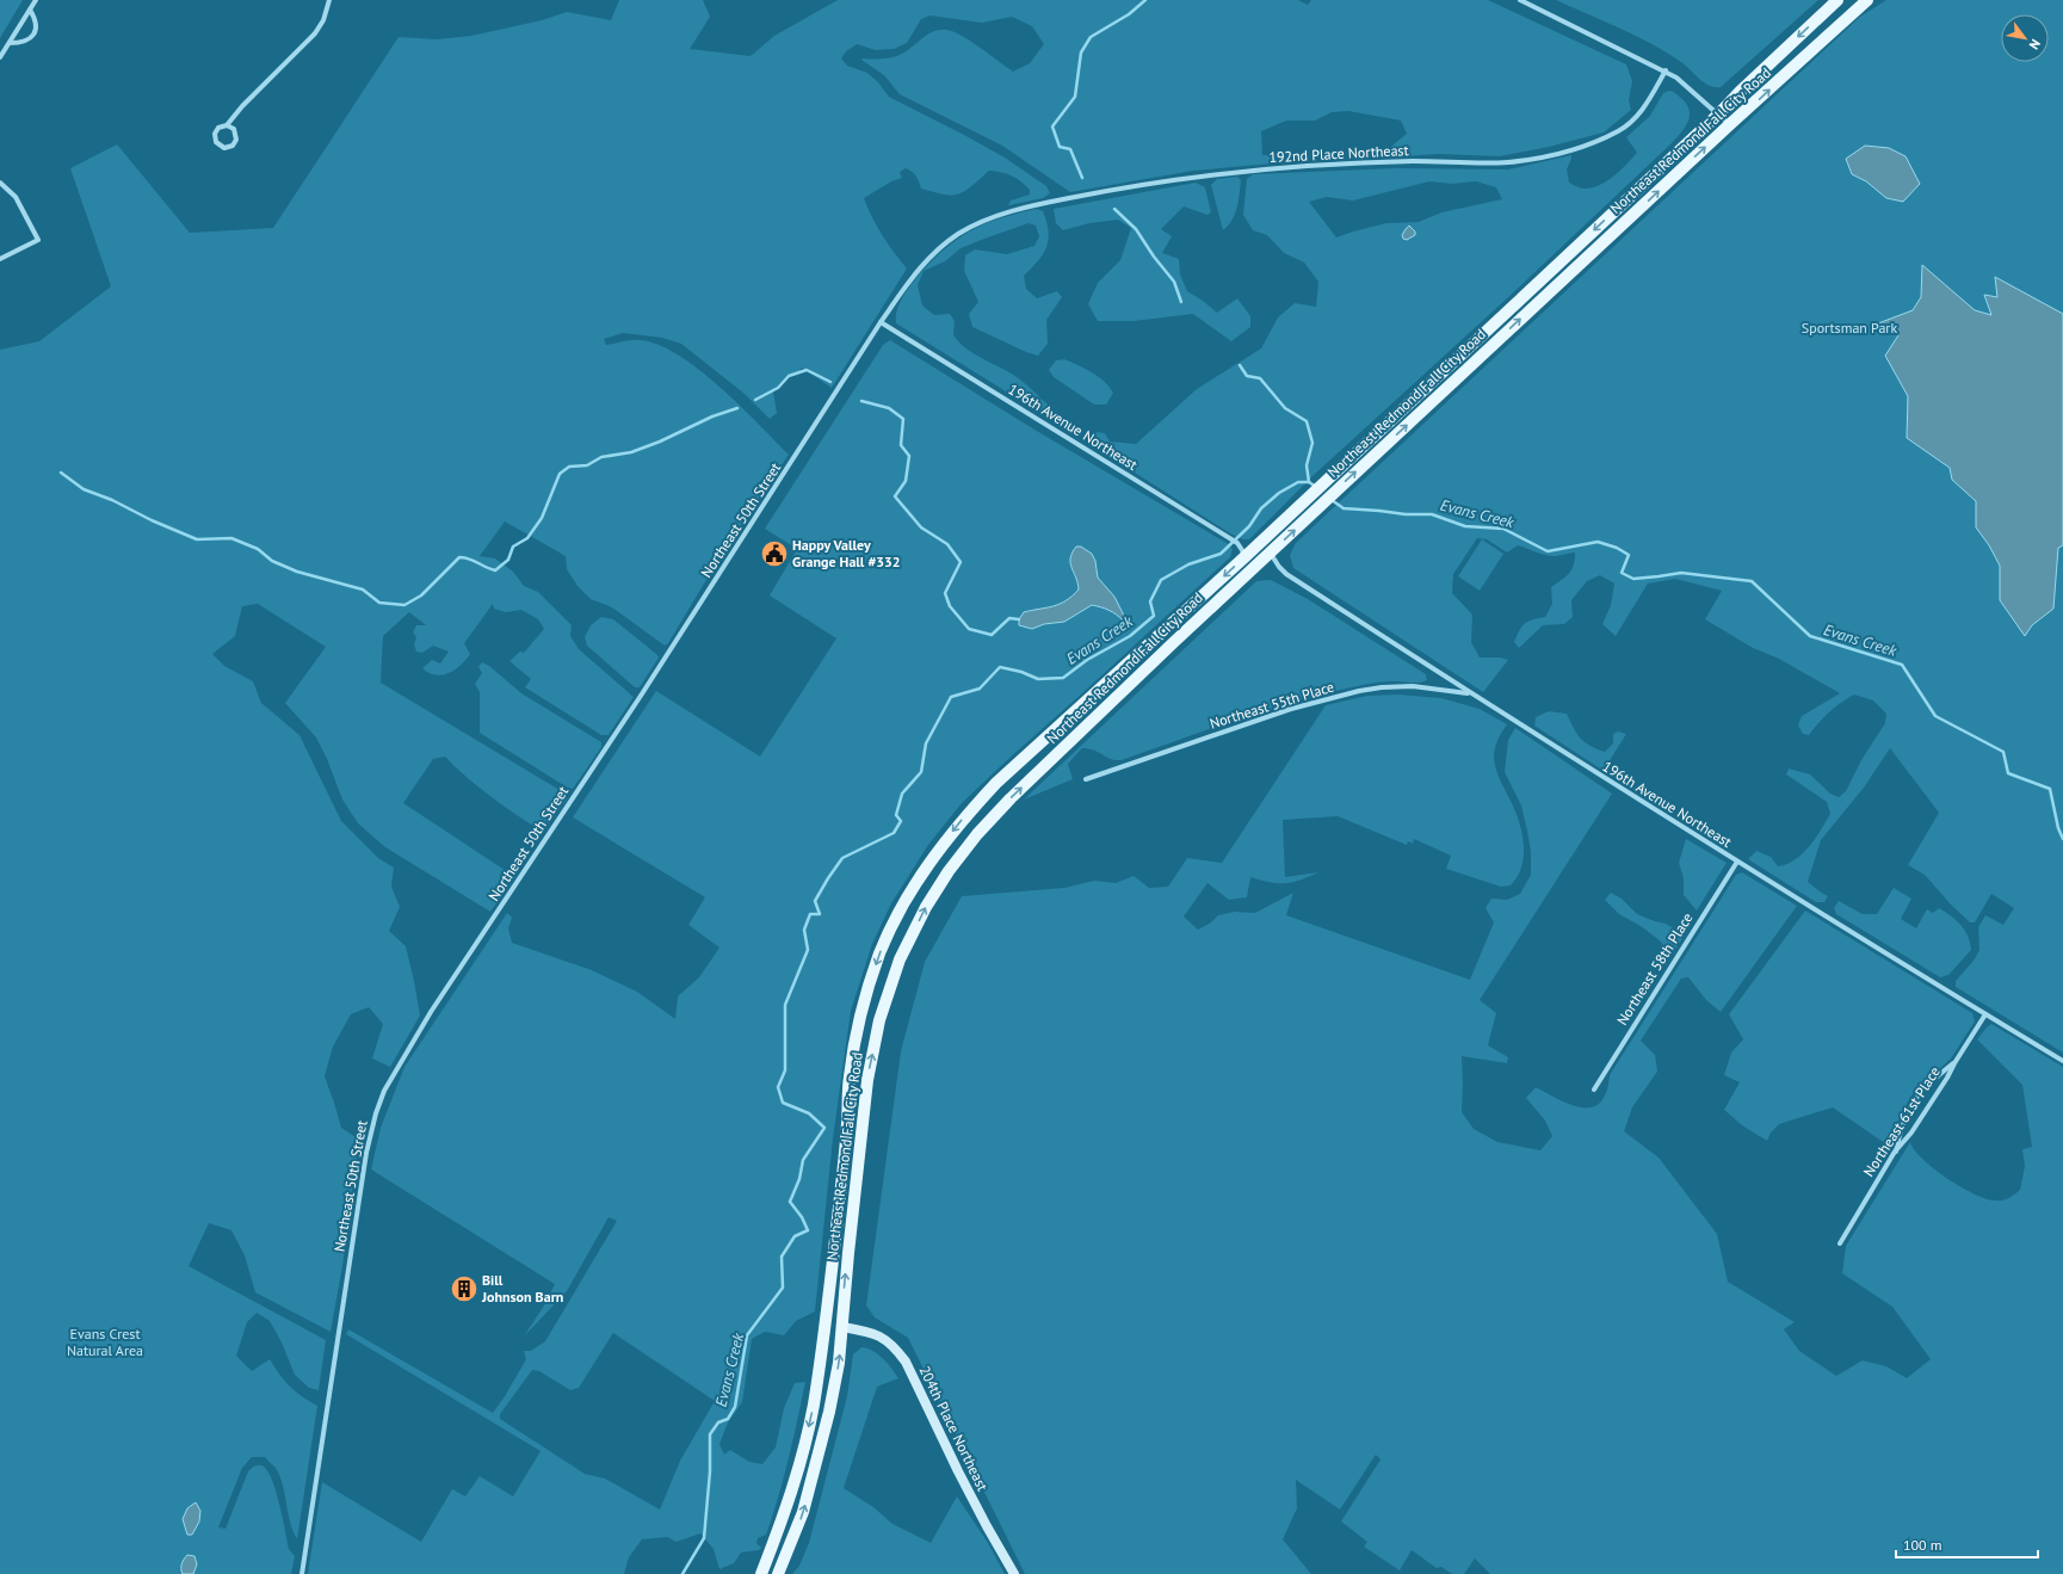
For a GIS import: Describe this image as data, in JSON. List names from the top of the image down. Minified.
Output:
{"streets":{"main road":["Northeast Redmond Fall City Road"],"street":["192nd Place Northeast","196th Avenue Northeast","Northeast 50th Street","Northeast 55th Place","Northeast 58th Place","Northeast 61st Place","204th Place Northeast"]},"crossings":[["Northeast Redmond Fall City Road","196th Avenue Northeast"],["Northeast Redmond Fall City Road","204th Place Northeast"],["192nd Place Northeast","Northeast 50th Street"],["196th Avenue Northeast","Northeast 50th Street"],["196th Avenue Northeast","Northeast 55th Place"],["196th Avenue Northeast","Northeast 58th Place"],["196th Avenue Northeast","Northeast 61st Place"]],"water":["Evans Creek"],"parks":["Sportsman Park","Evans Crest Natural Area"],"places":{"public building":["Happy Valley Grange Hall #332"],"building":["Bill Johnson Barn"]},"scale_bar":"100 m","north":"bottom right"}
